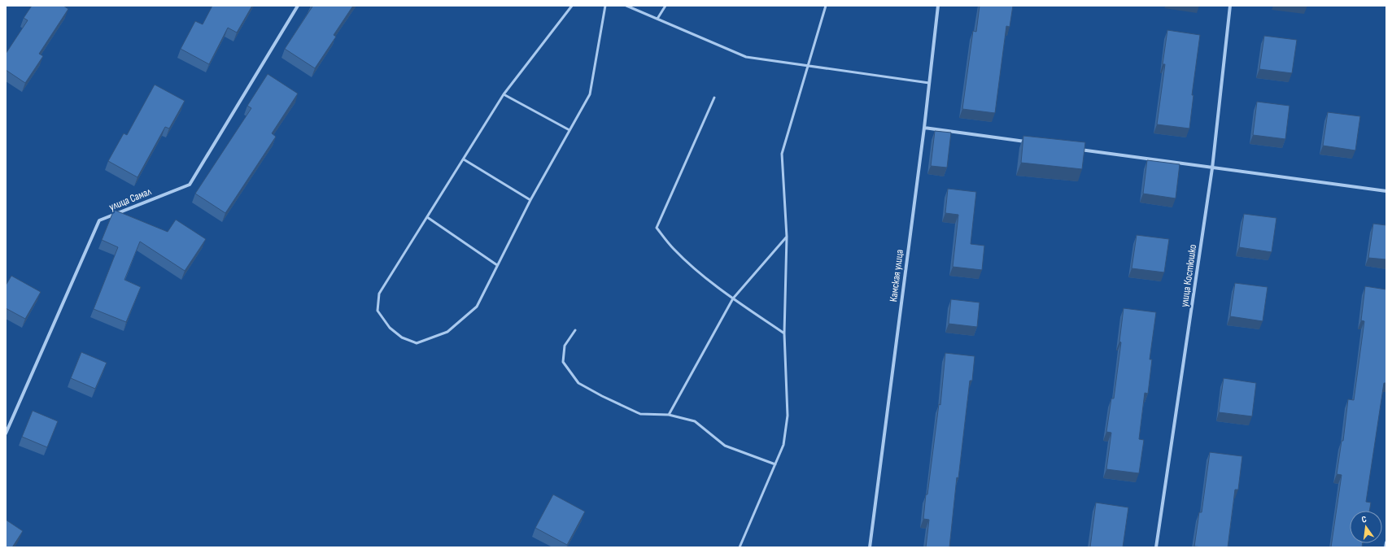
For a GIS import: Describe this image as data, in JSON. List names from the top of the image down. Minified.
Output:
{"streets":{"street":["улица Самал","Камская улица","улица Костюшко"]},"north":"top"}
